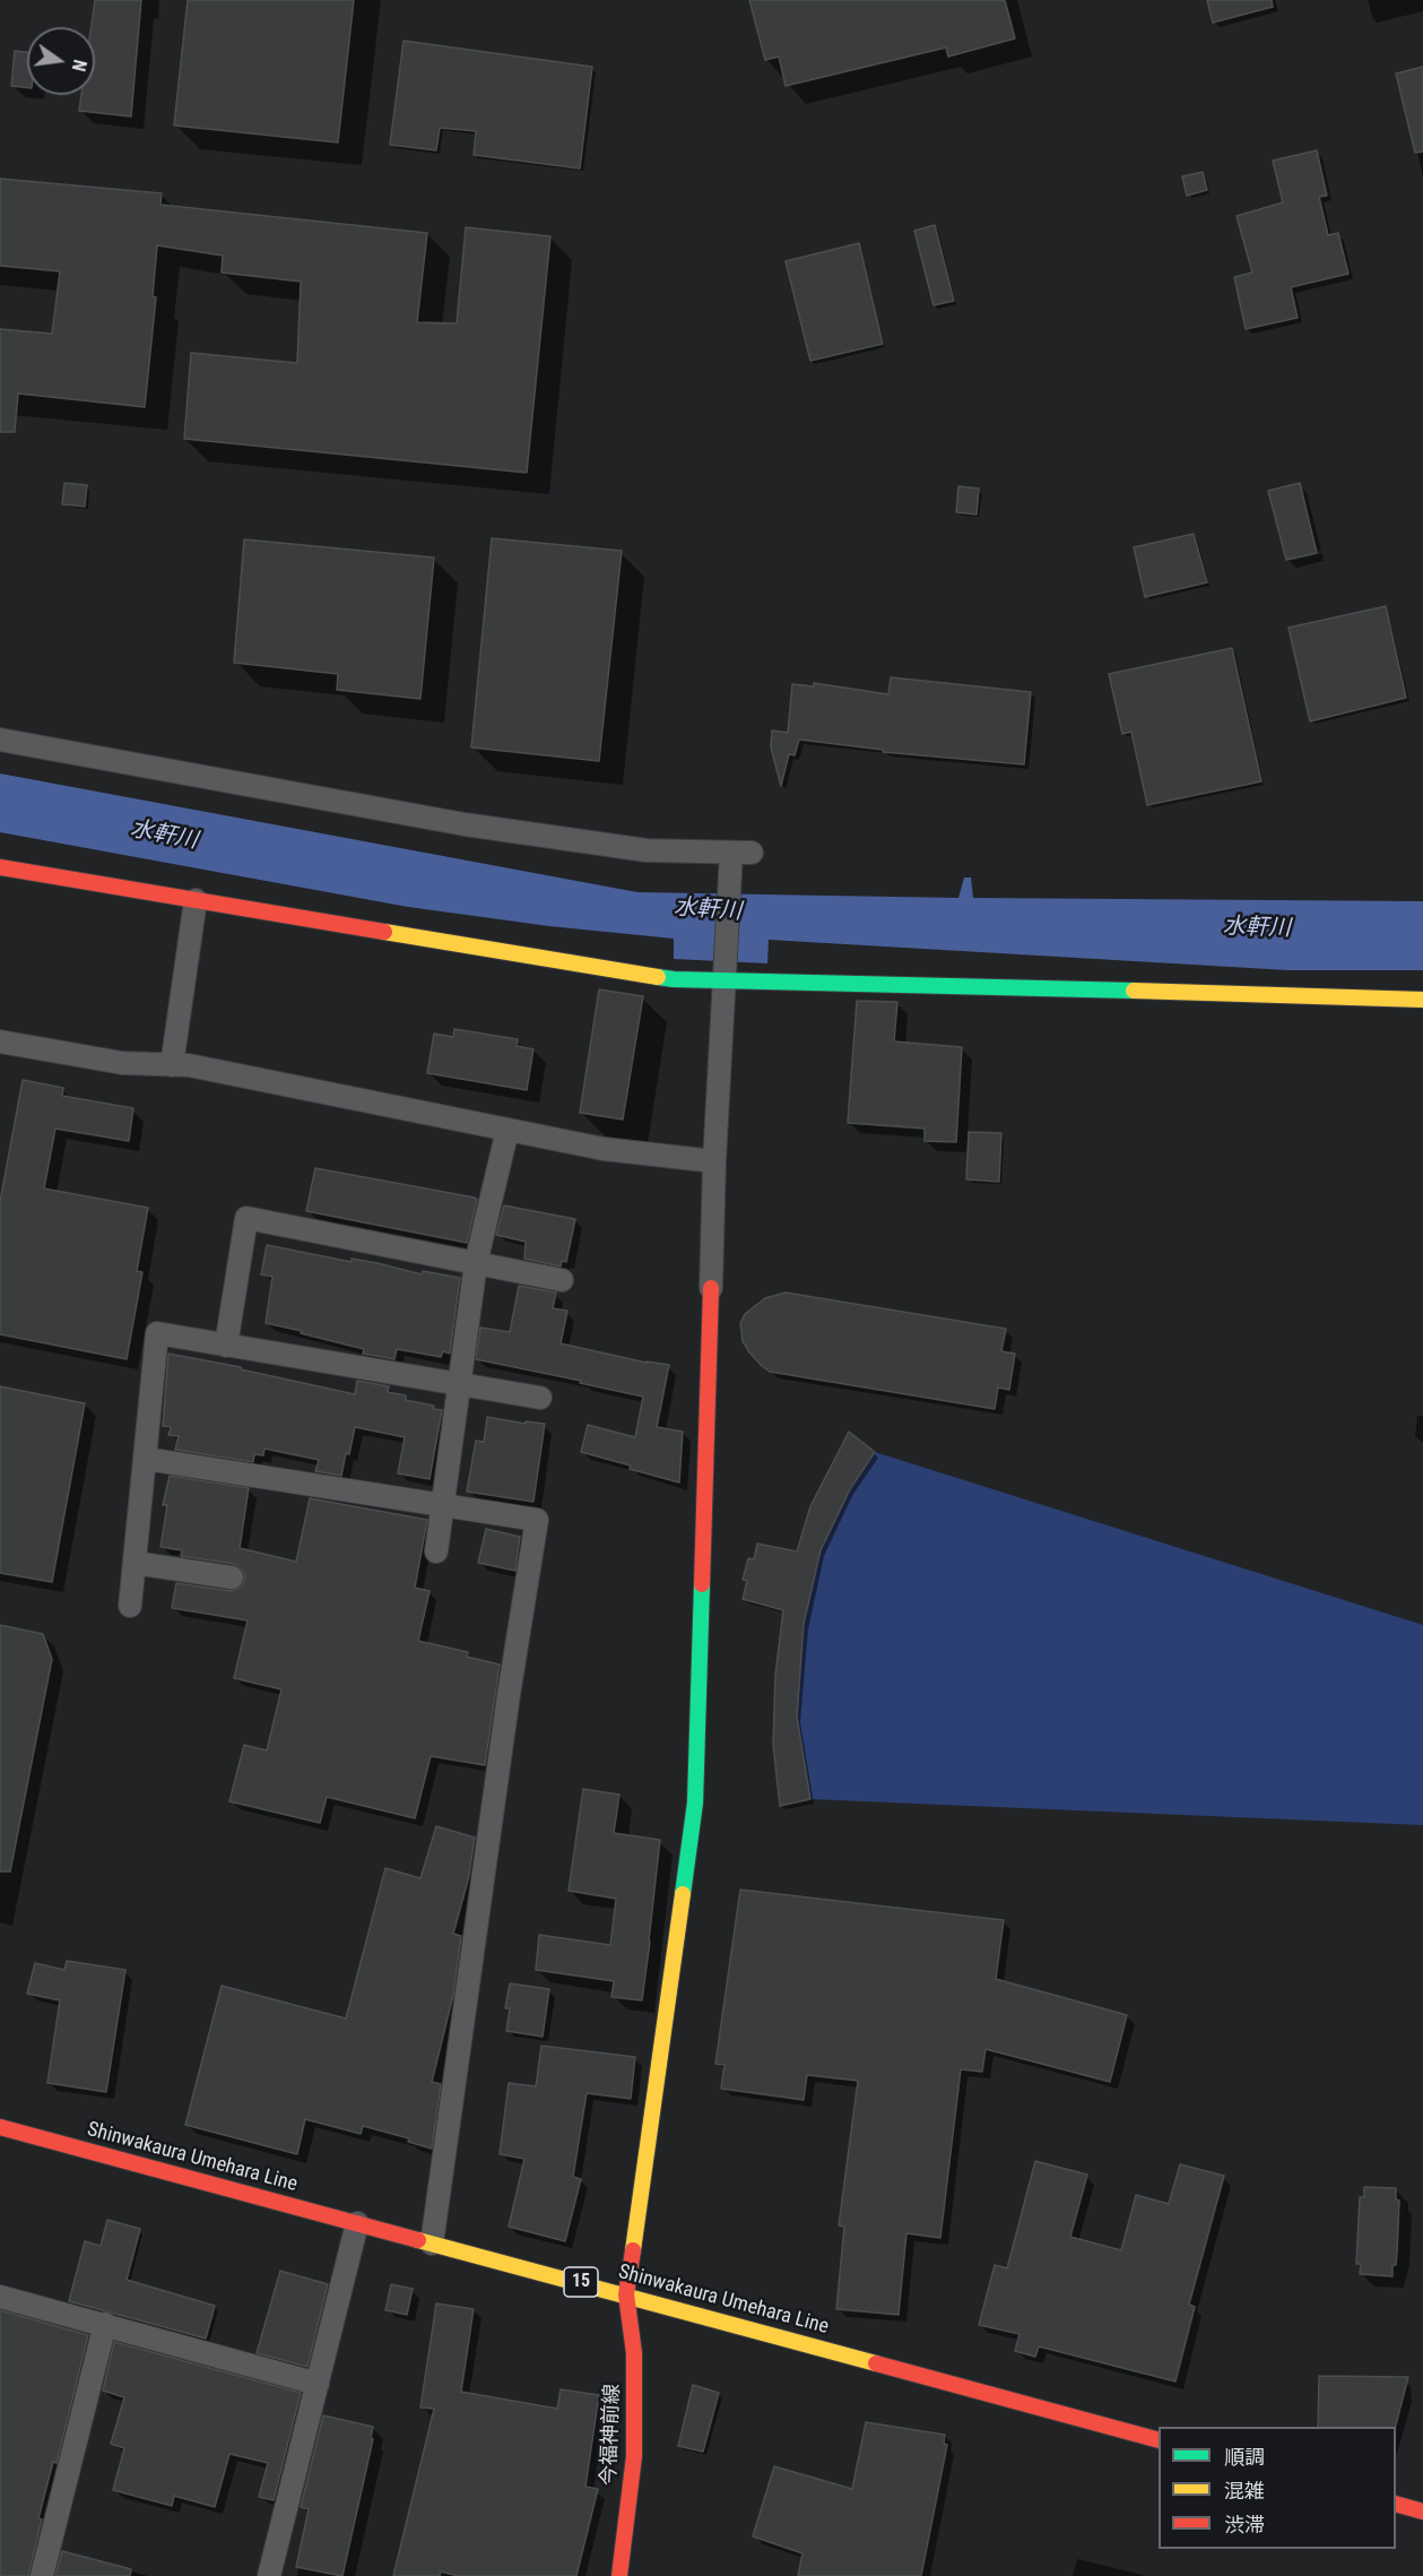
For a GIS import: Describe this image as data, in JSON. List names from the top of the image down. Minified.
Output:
{"streets":{"street":["Shinwakaura Umehara Line","15","今福神前線"]},"crossings":[["Shinwakaura Umehara Line","今福神前線"]],"water":["水軒川"],"legend":["順調","混雑","渋滞"],"north":"right"}
